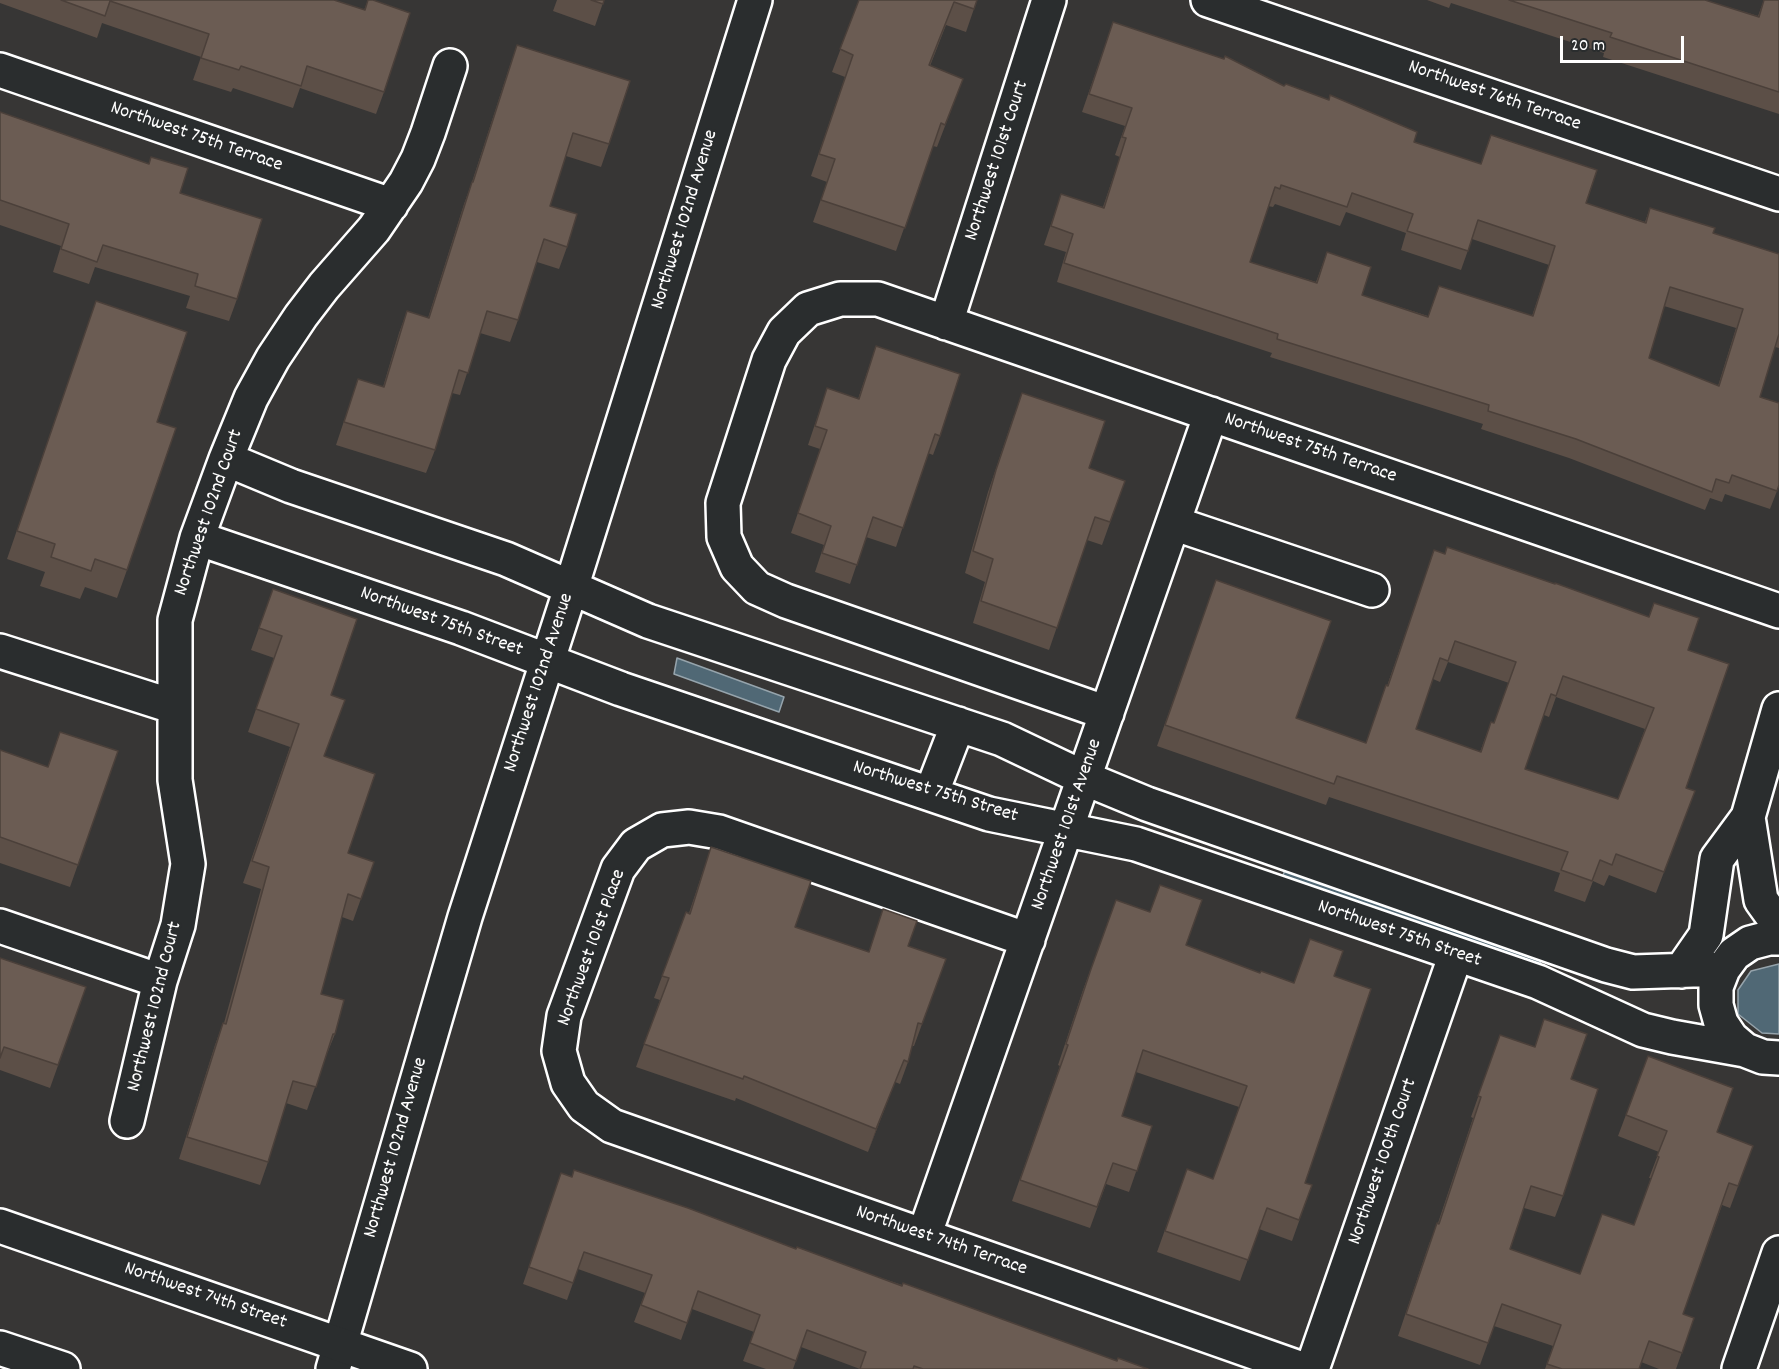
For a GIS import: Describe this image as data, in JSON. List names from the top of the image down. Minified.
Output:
{"streets":{"street":["Northwest 76th Terrace","Northwest 75th Terrace","Northwest 101st Court","Northwest 102nd Avenue","Northwest 102nd Court","Northwest 75th Street","Northwest 101st Avenue","Northwest 101st Place","Northwest 100th Court","Northwest 74th Terrace","Northwest 74th Street"]},"crossings":[["Northwest 75th Terrace","Northwest 101st Court"],["Northwest 75th Terrace","Northwest 102nd Court"],["Northwest 75th Terrace","Northwest 101st Avenue"],["Northwest 102nd Avenue","Northwest 75th Street"],["Northwest 102nd Avenue","Northwest 74th Street"],["Northwest 102nd Court","Northwest 75th Street"],["Northwest 75th Street","Northwest 101st Avenue"],["Northwest 75th Street","Northwest 100th Court"],["Northwest 101st Avenue","Northwest 101st Place"],["Northwest 101st Avenue","Northwest 74th Terrace"],["Northwest 101st Place","Northwest 74th Terrace"]],"scale_bar":"20 m"}
